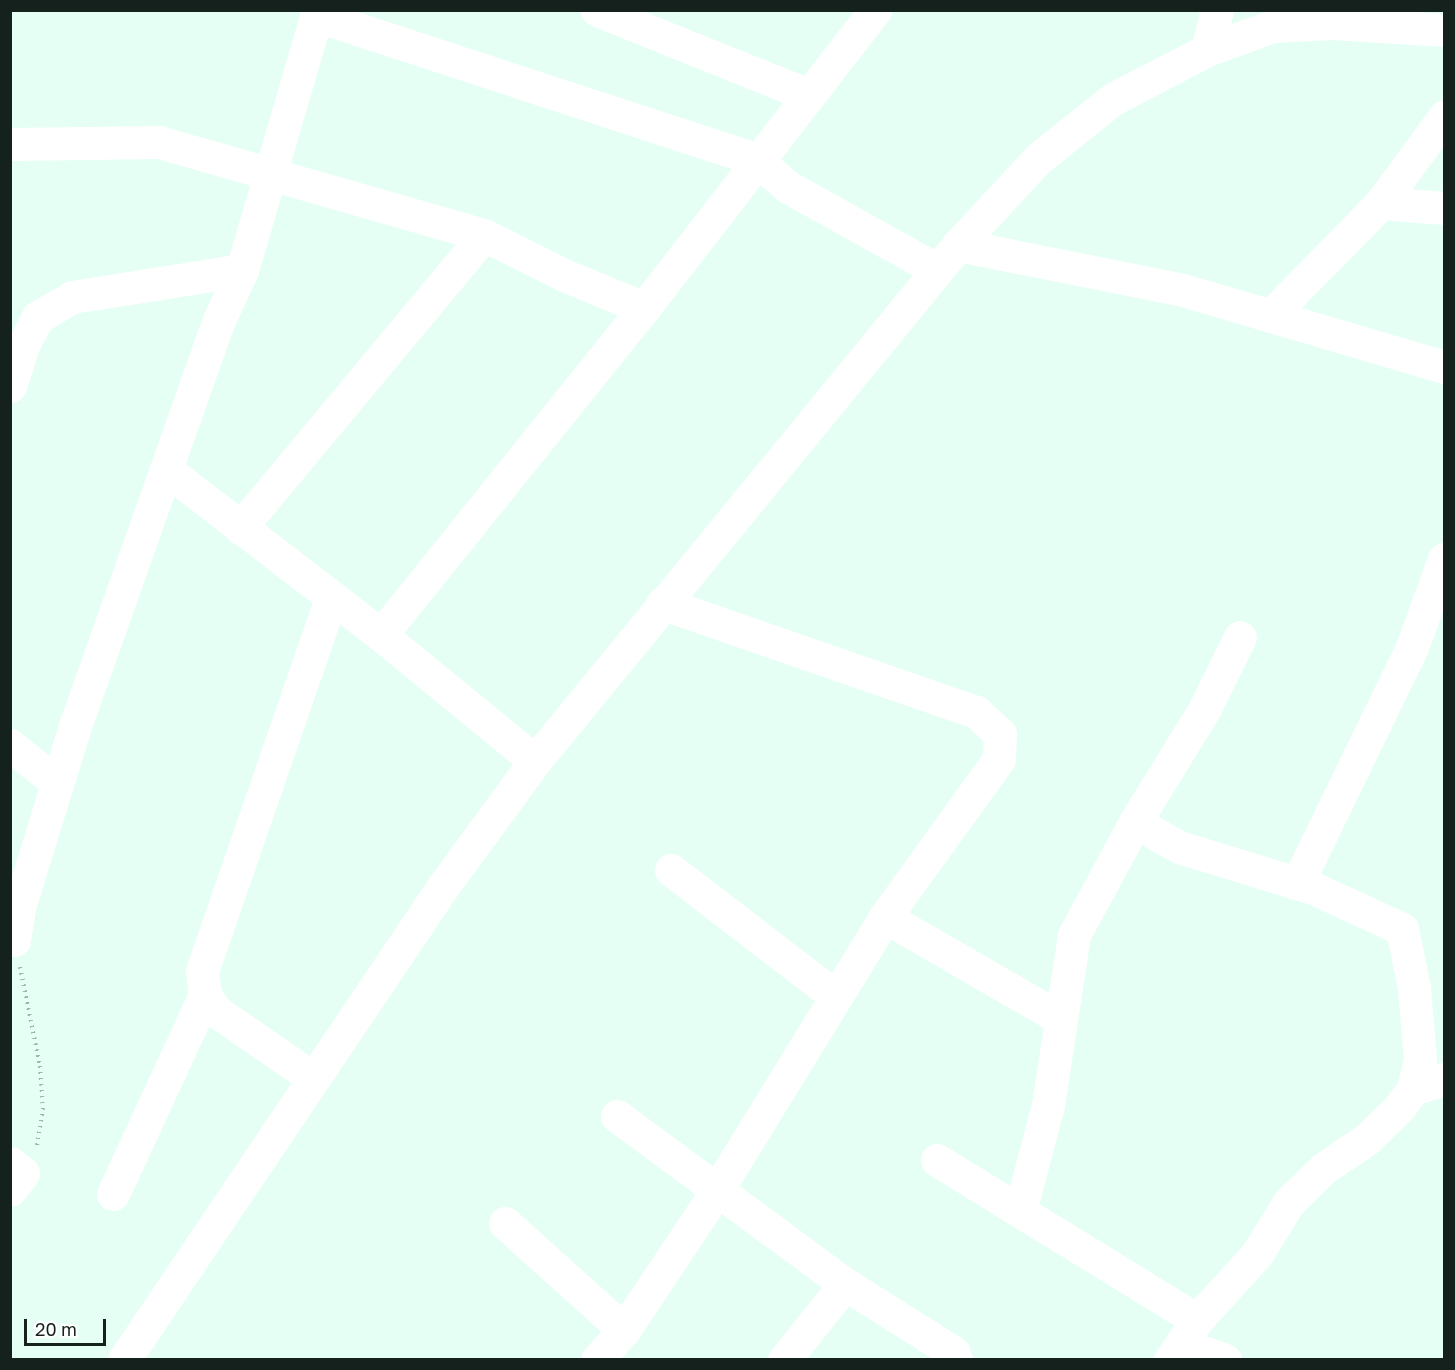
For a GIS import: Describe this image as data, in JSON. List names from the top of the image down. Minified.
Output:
{"scale_bar":"20 m"}
